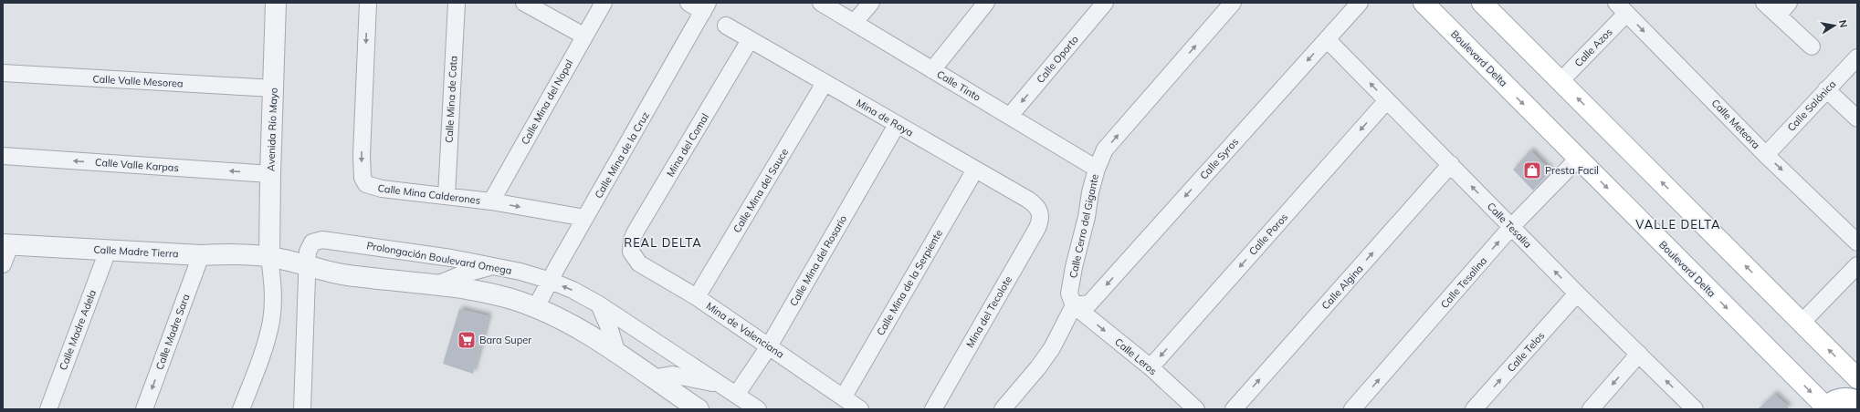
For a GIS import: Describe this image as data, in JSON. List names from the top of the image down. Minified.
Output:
{"streets":{"main road":["Boulevard Delta"],"street":["Calle Azos","Calle Oporto","Calle Valle Mesorea","Calle Tinto","Calle Mina de Cata","Calle Mina del Nopal","Calle Salónica","Mina de Raya","Calle Meteora","Avenida Río Mayo","Mina del Comal","Calle Mina de la Cruz","Calle Syros","Calle Valle Karpas","Calle Mina del Sauce","Calle Mina Calderones","Calle Tesalia","Calle Cerro del Gigante","Calle Poros","Calle Madre Tierra","Prolongación Boulevard Omega","Calle Mina del Rosario","Calle Mina de la Serpiente","Calle Tesalina","Calle Algina","Mina del Tecolote","Calle Madre Adela","Mina de Valenciana","Calle Madre Sara","Calle Telos","Calle Leros"]},"crossings":[["Calle Azos","Calle Meteora"],["Boulevard Delta","Calle Tesalina"],["Calle Oporto","Calle Tinto"],["Calle Valle Mesorea","Avenida Río Mayo"],["Calle Tinto","Calle Cerro del Gigante"],["Calle Mina de Cata","Calle Mina Calderones"],["Calle Mina del Nopal","Calle Mina Calderones"],["Calle Salónica","Calle Meteora"],["Mina de Raya","Mina del Comal"],["Mina de Raya","Calle Mina del Sauce"],["Mina de Raya","Calle Mina del Rosario"],["Mina de Raya","Calle Mina de la Serpiente"],["Mina de Raya","Mina del Tecolote"],["Avenida Río Mayo","Calle Valle Karpas"],["Avenida Río Mayo","Calle Madre Tierra"],["Mina del Comal","Mina de Valenciana"],["Calle Mina de la Cruz","Calle Mina Calderones"],["Calle Mina de la Cruz","Prolongación Boulevard Omega"],["Calle Syros","Calle Tesalia"],["Calle Syros","Calle Cerro del Gigante"],["Calle Syros","Calle Leros"],["Calle Mina del Sauce","Mina de Valenciana"],["Calle Tesalia","Calle Poros"],["Calle Tesalia","Calle Tesalina"],["Calle Tesalia","Calle Algina"],["Calle Tesalia","Calle Telos"],["Calle Cerro del Gigante","Calle Leros"],["Calle Poros","Calle Leros"],["Calle Madre Tierra","Calle Madre Adela"],["Calle Madre Tierra","Calle Madre Sara"],["Prolongación Boulevard Omega","Calle Mina del Rosario"],["Calle Mina del Rosario","Mina de Valenciana"],["Calle Mina de la Serpiente","Mina de Valenciana"]],"one_way":["Calle Syros","Calle Valle Karpas","Calle Tesalia","Calle Cerro del Gigante","Calle Poros","Calle Tesalina","Calle Algina","Calle Leros"],"districts":["VALLE DELTA","REAL DELTA"],"places":{"shop":["Presta Facil"],"supermarket":["Bara Super"]},"north":"right"}
